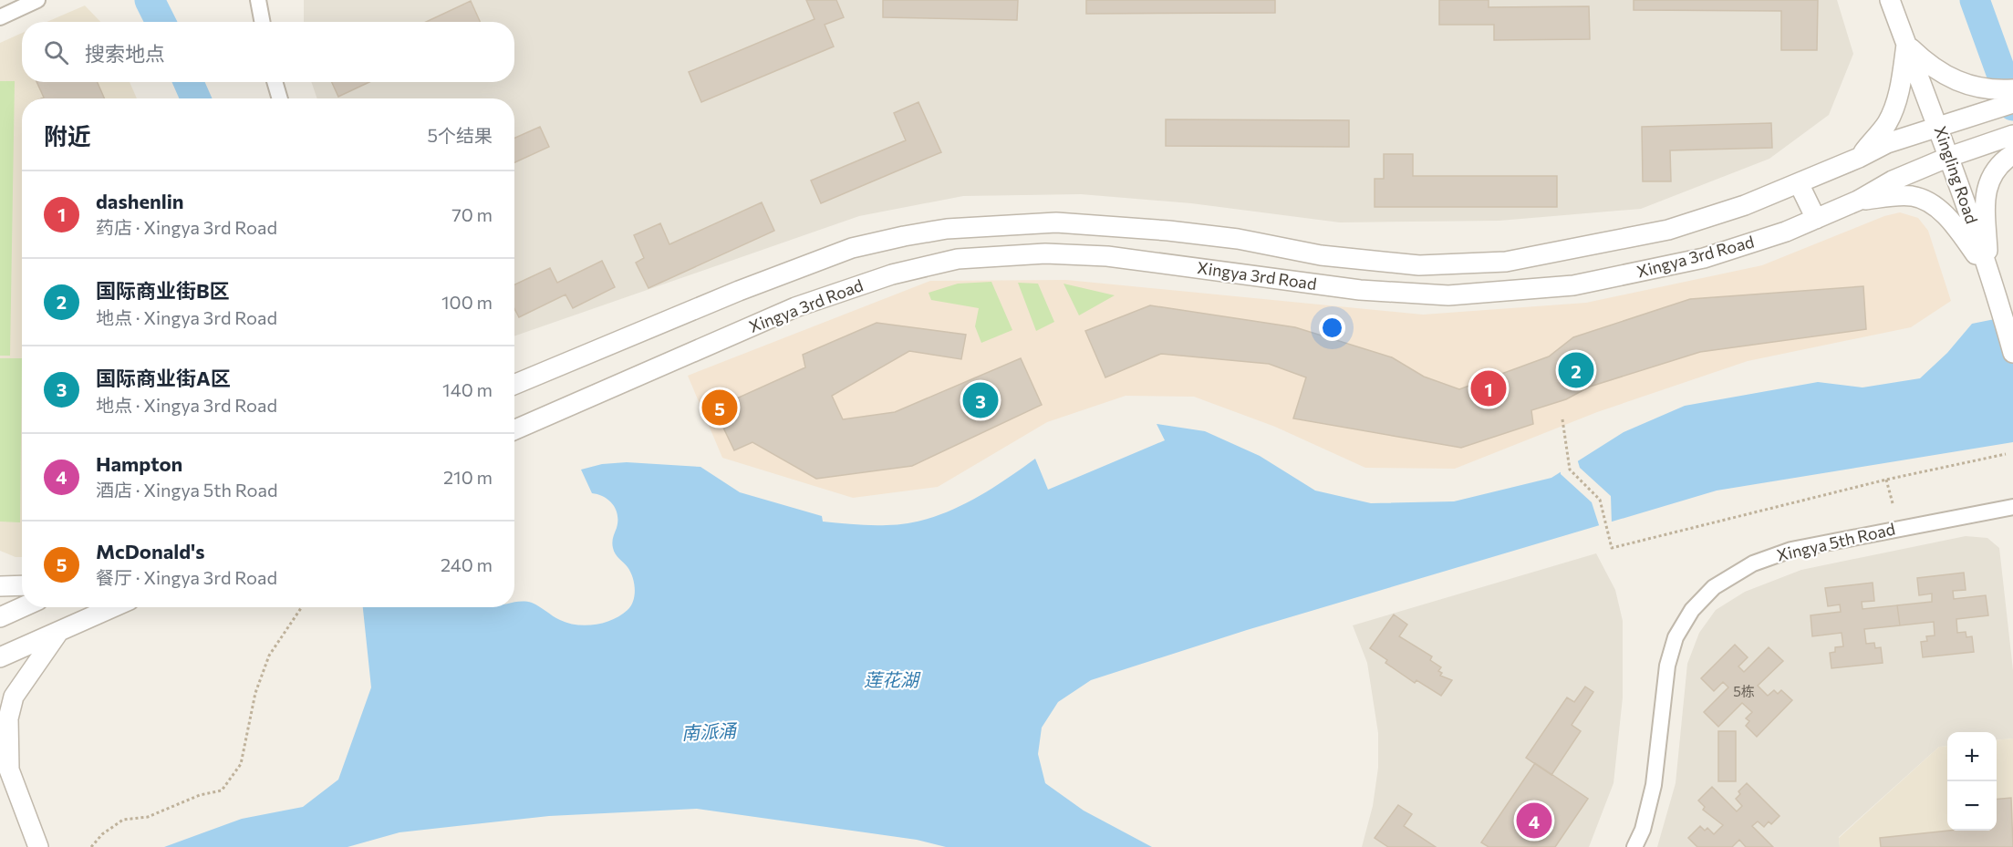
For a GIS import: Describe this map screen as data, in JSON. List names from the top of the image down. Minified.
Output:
{"streets":{"street":["Xingling Road","Xingya 3rd Road","Xingya 5th Road"]},"crossings":[["Xingling Road","Xingya 3rd Road"]],"water":["莲花湖","南派涌"],"house_numbers":["5栋"],"page":{"search":"搜索地点","heading":["附近","5个结果"],"list":[{"mark":"1","name":"dashenlin","note":"药店 · Xingya 3rd Road","value":"70 m"},{"mark":"2","name":"国际商业街B区","note":"地点 · Xingya 3rd Road","value":"100 m"},{"mark":"3","name":"国际商业街A区","note":"地点 · Xingya 3rd Road","value":"140 m"},{"mark":"4","name":"Hampton","note":"酒店 · Xingya 5th Road","value":"210 m"},{"mark":"5","name":"McDonald's","note":"餐厅 · Xingya 3rd Road","value":"240 m"}],"pins":["2","1","3","5","4"],"map_buttons":["+","−"]}}
